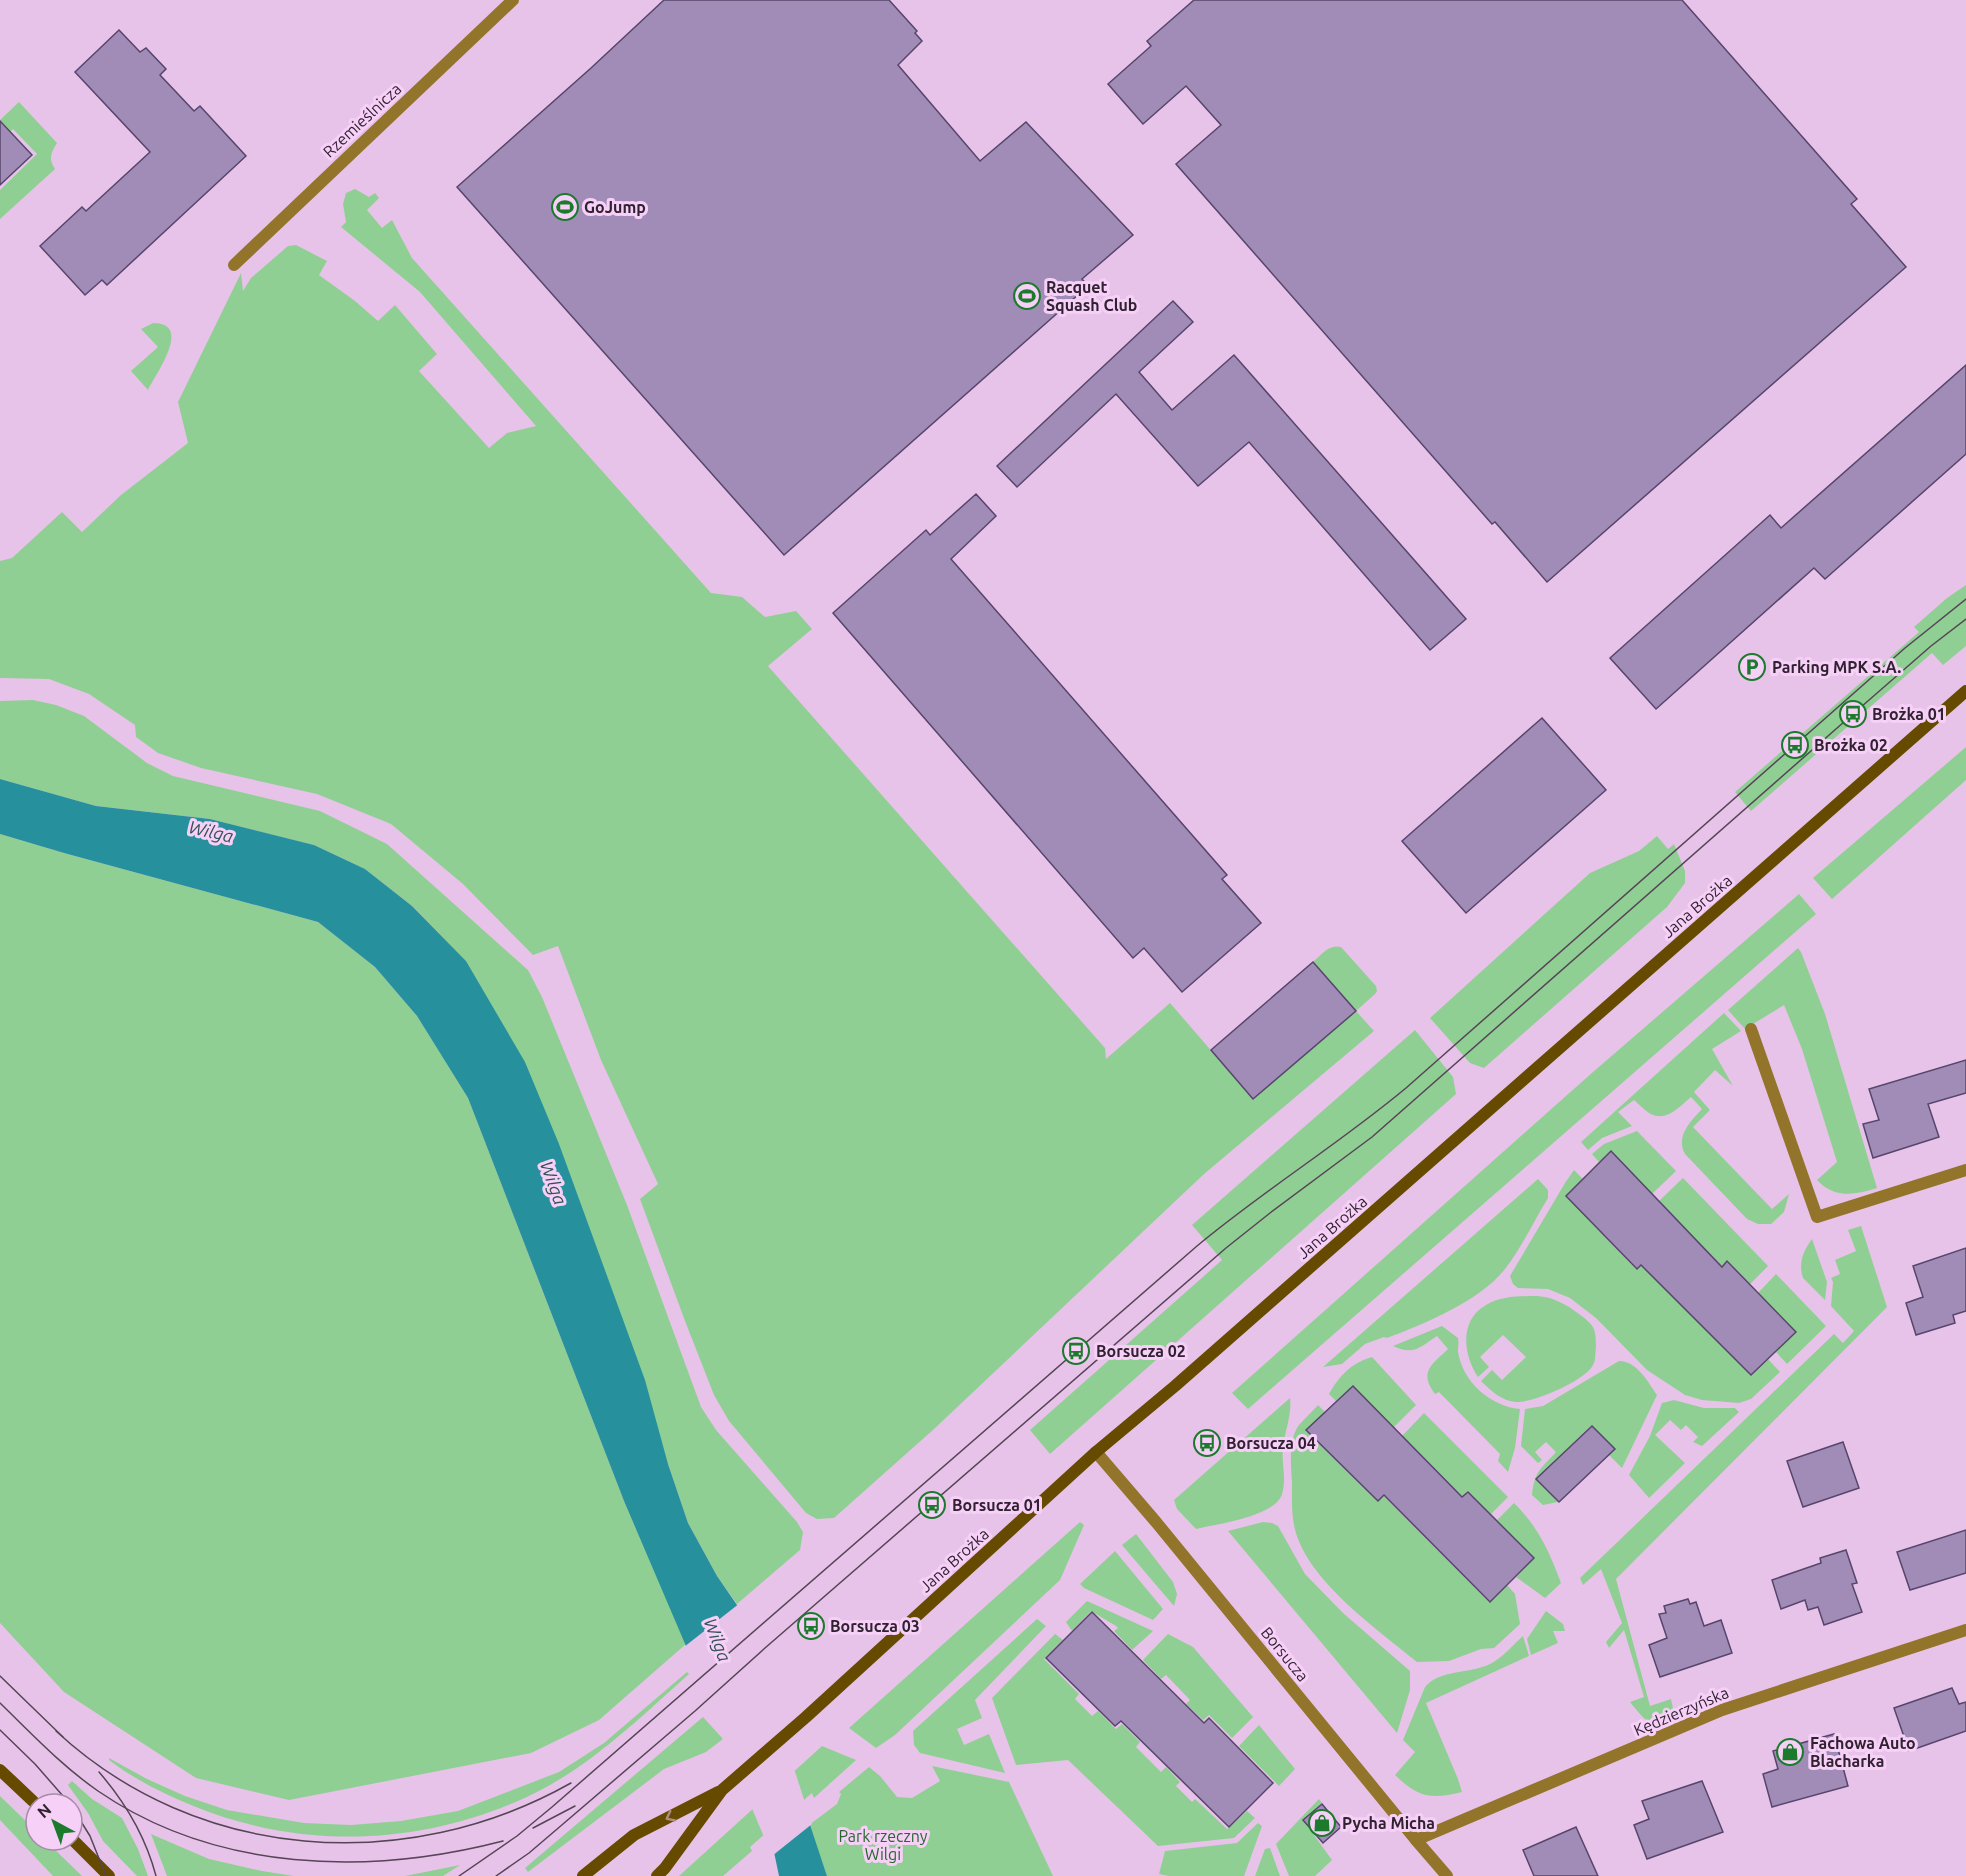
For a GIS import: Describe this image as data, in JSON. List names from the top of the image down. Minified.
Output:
{"streets":{"main road":["Jana Brożka"],"street":["Rzemieślnicza","Borsucza","Kędzierzyńska"]},"crossings":[["Jana Brożka","Borsucza"],["Borsucza","Kędzierzyńska"]],"water":["Wilga"],"parks":["Park rzeczny Wilgi"],"places":{"sports":["GoJump","Racquet Squash Club"],"parking":["Parking MPK S.A."],"bus stop":["Brożka 01","Brożka 02","Borsucza 02","Borsucza 04","Borsucza 01","Borsucza 03"],"shop":["Fachowa Auto Blacharka","Pycha Micha"]},"north":"top left"}
